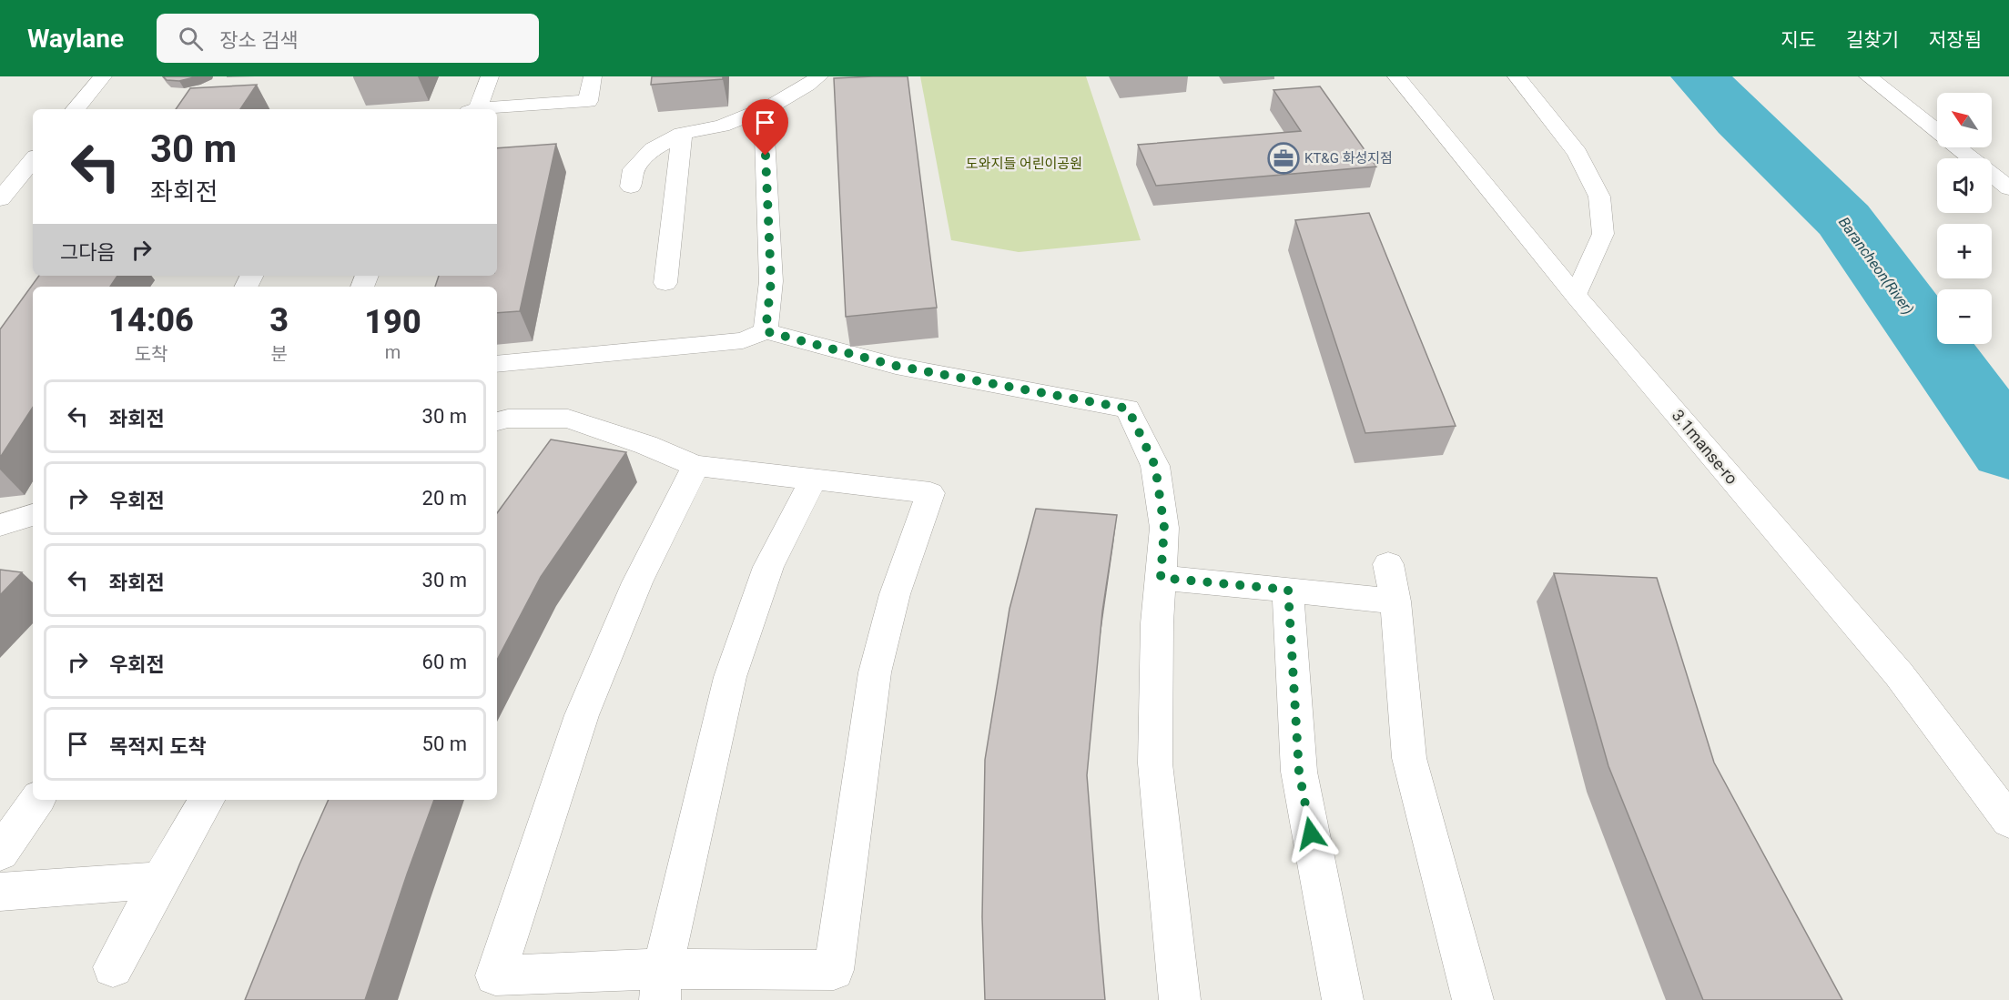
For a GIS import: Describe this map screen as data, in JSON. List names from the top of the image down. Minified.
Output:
{"streets":{"street":["3.1manse-ro"]},"water":["Barancheon(River)"],"parks":["도와지들 어린이공원"],"places":{"office":["KT&G 화성지점"]},"north":"top left","page":{"header":"Waylane","search":"장소 검색","nav":["지도","길찾기","저장됨"],"map_buttons":["+","−"],"turn":["30 m","좌회전"],"then":"그다음","eta":["14:06","도착","3","분","190","m"],"list":[{"name":"좌회전","value":"30 m"},{"name":"우회전","value":"20 m"},{"name":"좌회전","value":"30 m"},{"name":"우회전","value":"60 m"},{"name":"목적지 도착","value":"50 m"}]}}
